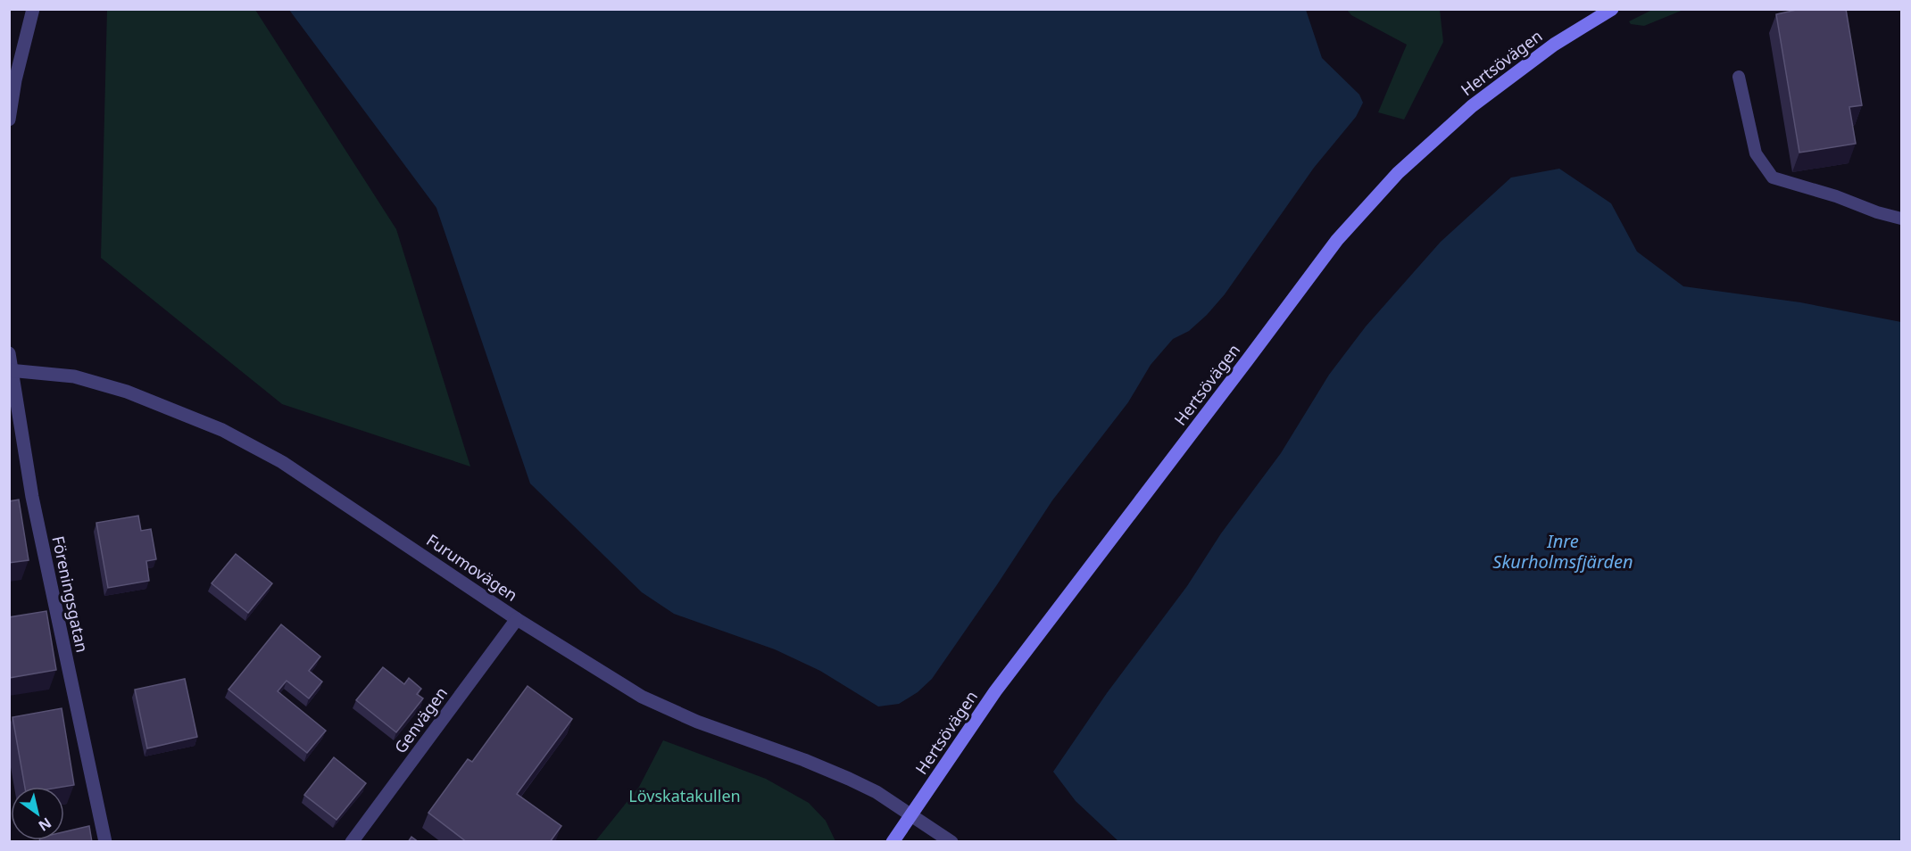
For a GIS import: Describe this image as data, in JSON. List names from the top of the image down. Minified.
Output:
{"streets":{"main road":["Hertsövägen"],"street":["Furumovägen","Föreningsgatan","Genvägen"]},"crossings":[["Hertsövägen","Furumovägen"],["Furumovägen","Föreningsgatan"],["Furumovägen","Genvägen"]],"water":["Inre Skurholmsfjärden"],"parks":["Lövskatakullen"],"north":"bottom right"}
